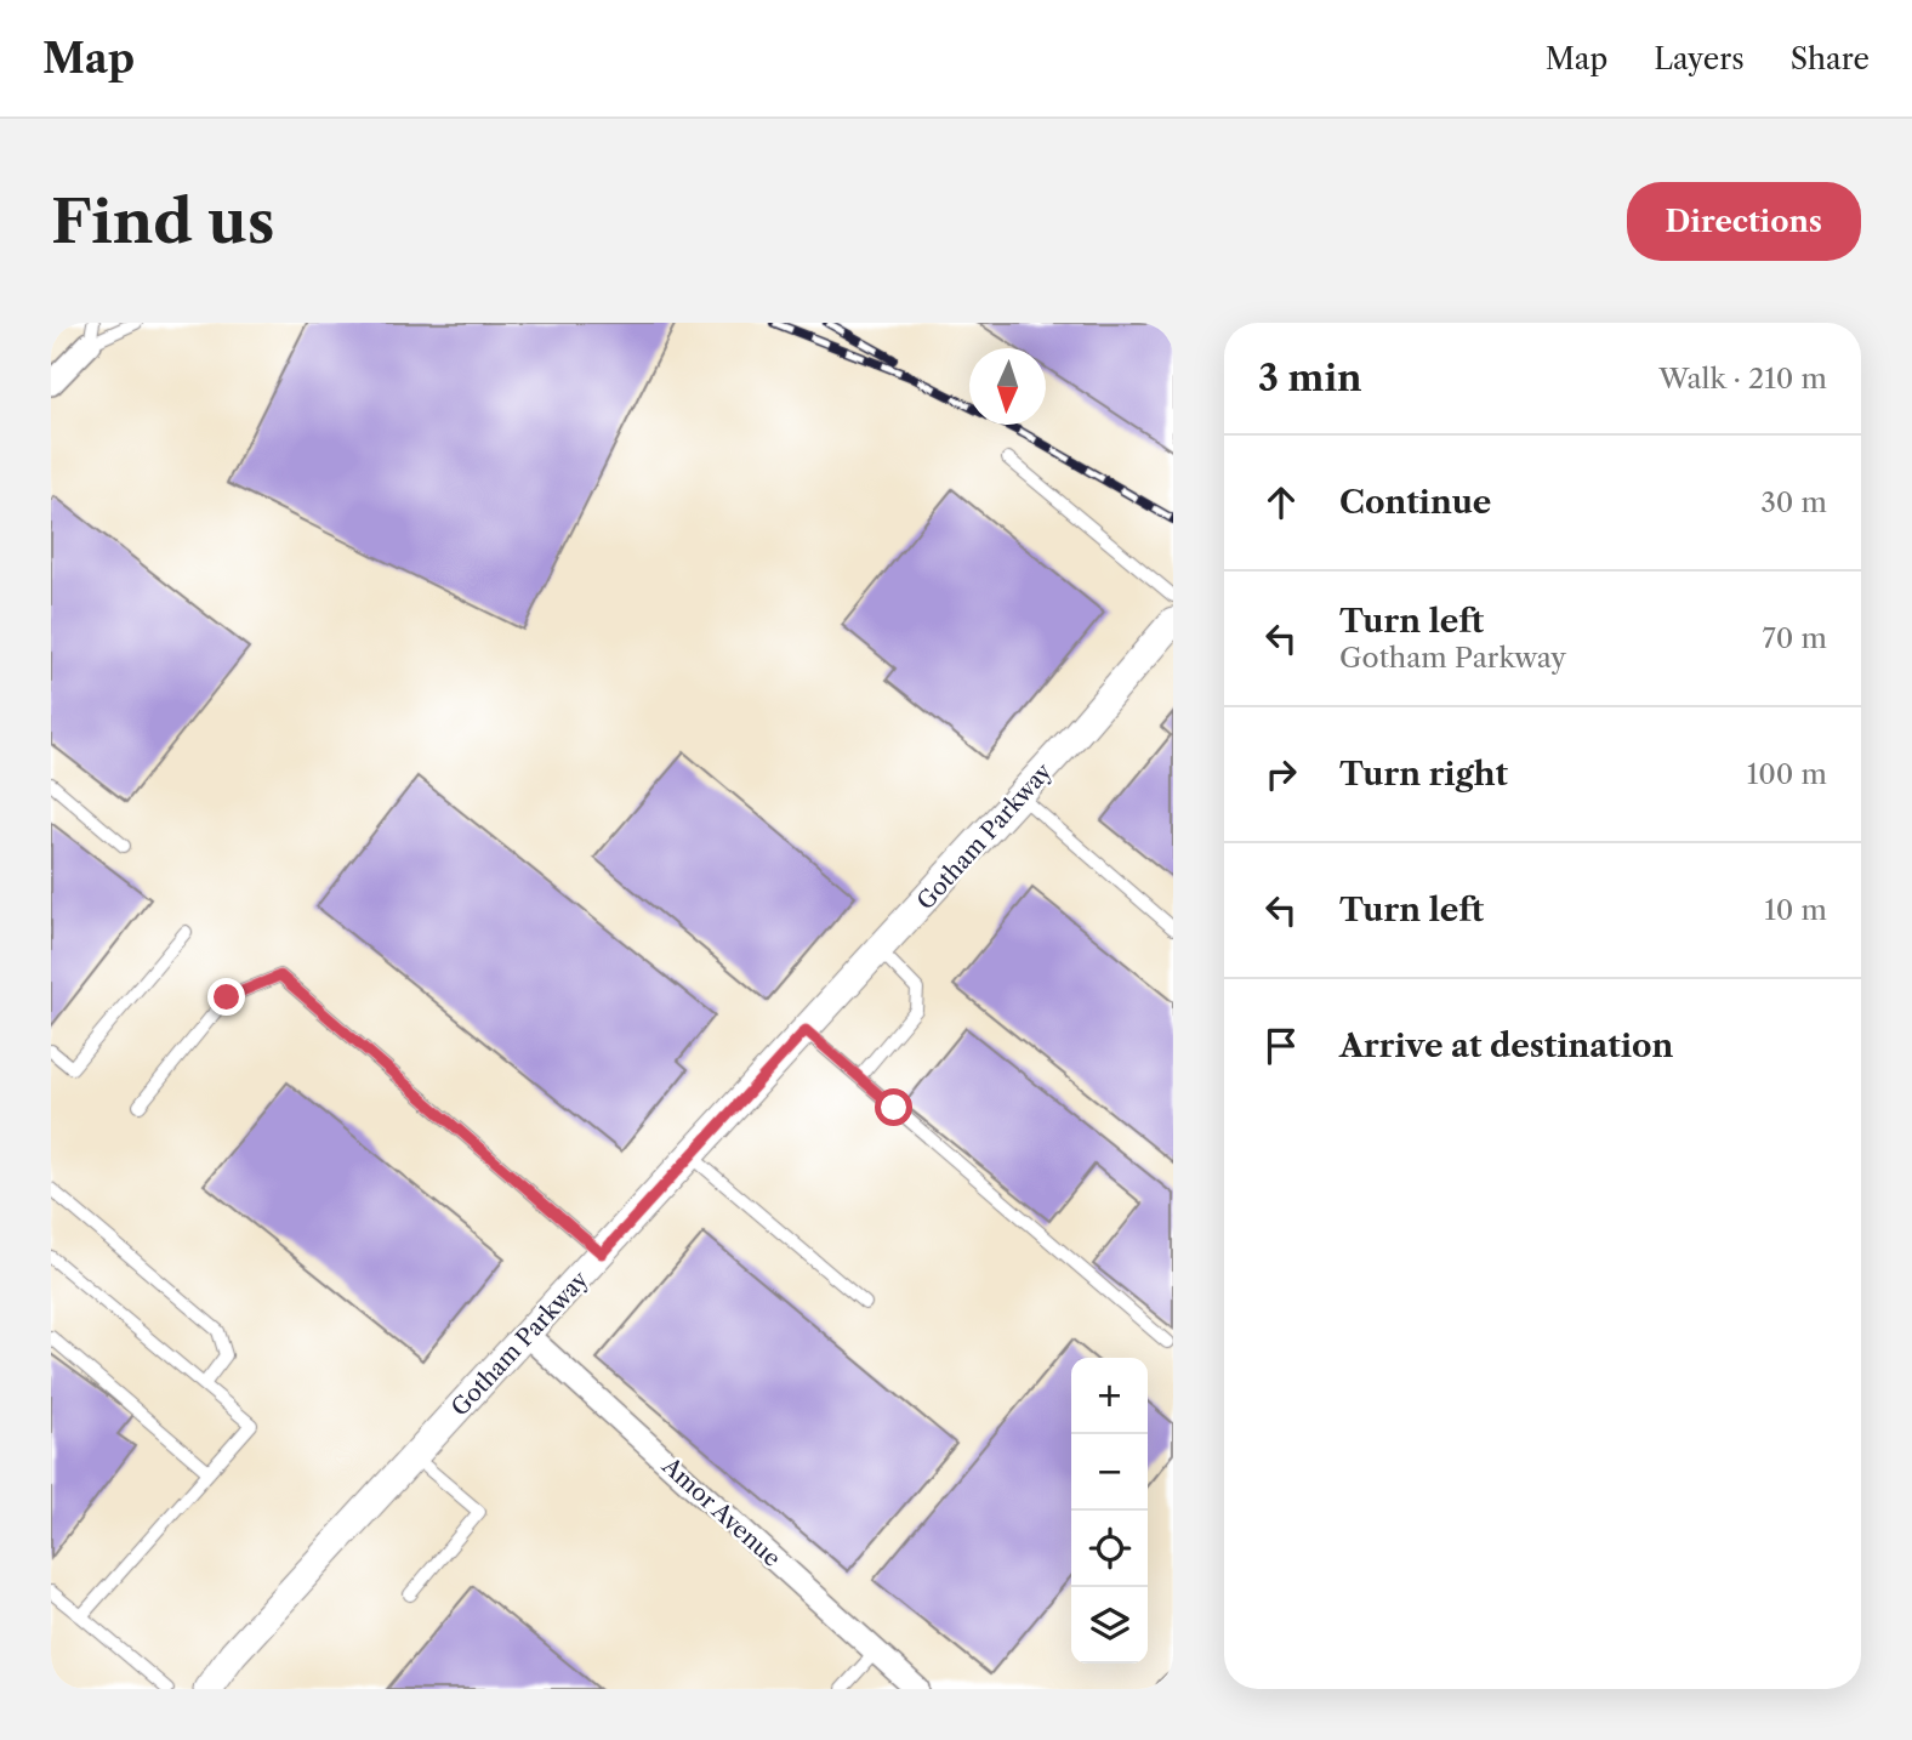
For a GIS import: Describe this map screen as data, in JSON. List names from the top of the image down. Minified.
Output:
{"streets":{"street":["Gotham Parkway","Amor Avenue"]},"crossings":[["Gotham Parkway","Amor Avenue"]],"north":"bottom","page":{"header":"Map","nav":["Map","Layers","Share"],"buttons":"Directions","title":"Find us","heading":["3 min","Walk · 210 m"],"list":[["Continue","30 m"],["Turn left","Gotham Parkway","70 m"],["Turn right","100 m"],["Turn left","10 m"],"Arrive at destination"],"map_buttons":["+","−"]}}
